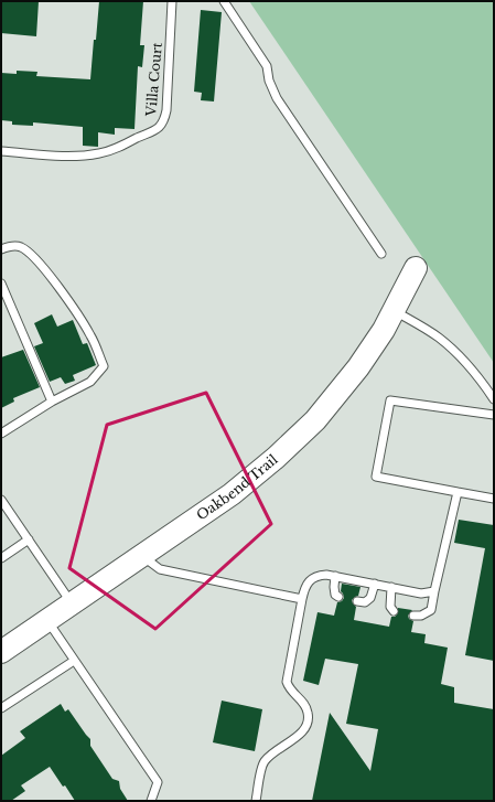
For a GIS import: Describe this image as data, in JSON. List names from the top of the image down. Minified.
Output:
{"streets":{"street":["Oakbend Trail"],"lane":["Villa Court"]}}
